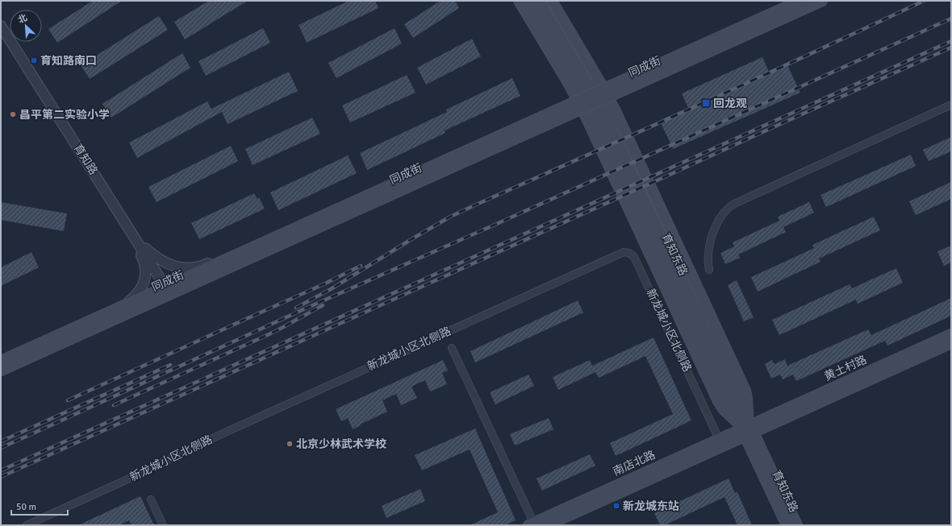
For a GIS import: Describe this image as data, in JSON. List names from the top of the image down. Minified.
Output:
{"streets":{"main road":["同成街","育知东路","黄土村路","南店北路"],"street":["育知路","新龙城小区北侧路"]},"crossings":[["同成街","育知路"],["育知东路","黄土村路"],["育知东路","南店北路"],["新龙城小区北侧路","南店北路"],["黄土村路","南店北路"]],"places":{"transit":["育知路南口","回龙观","新龙城东站"],"other":["昌平第二实验小学","北京少林武术学校"]},"scale_bar":"50 m","north":"top left"}
